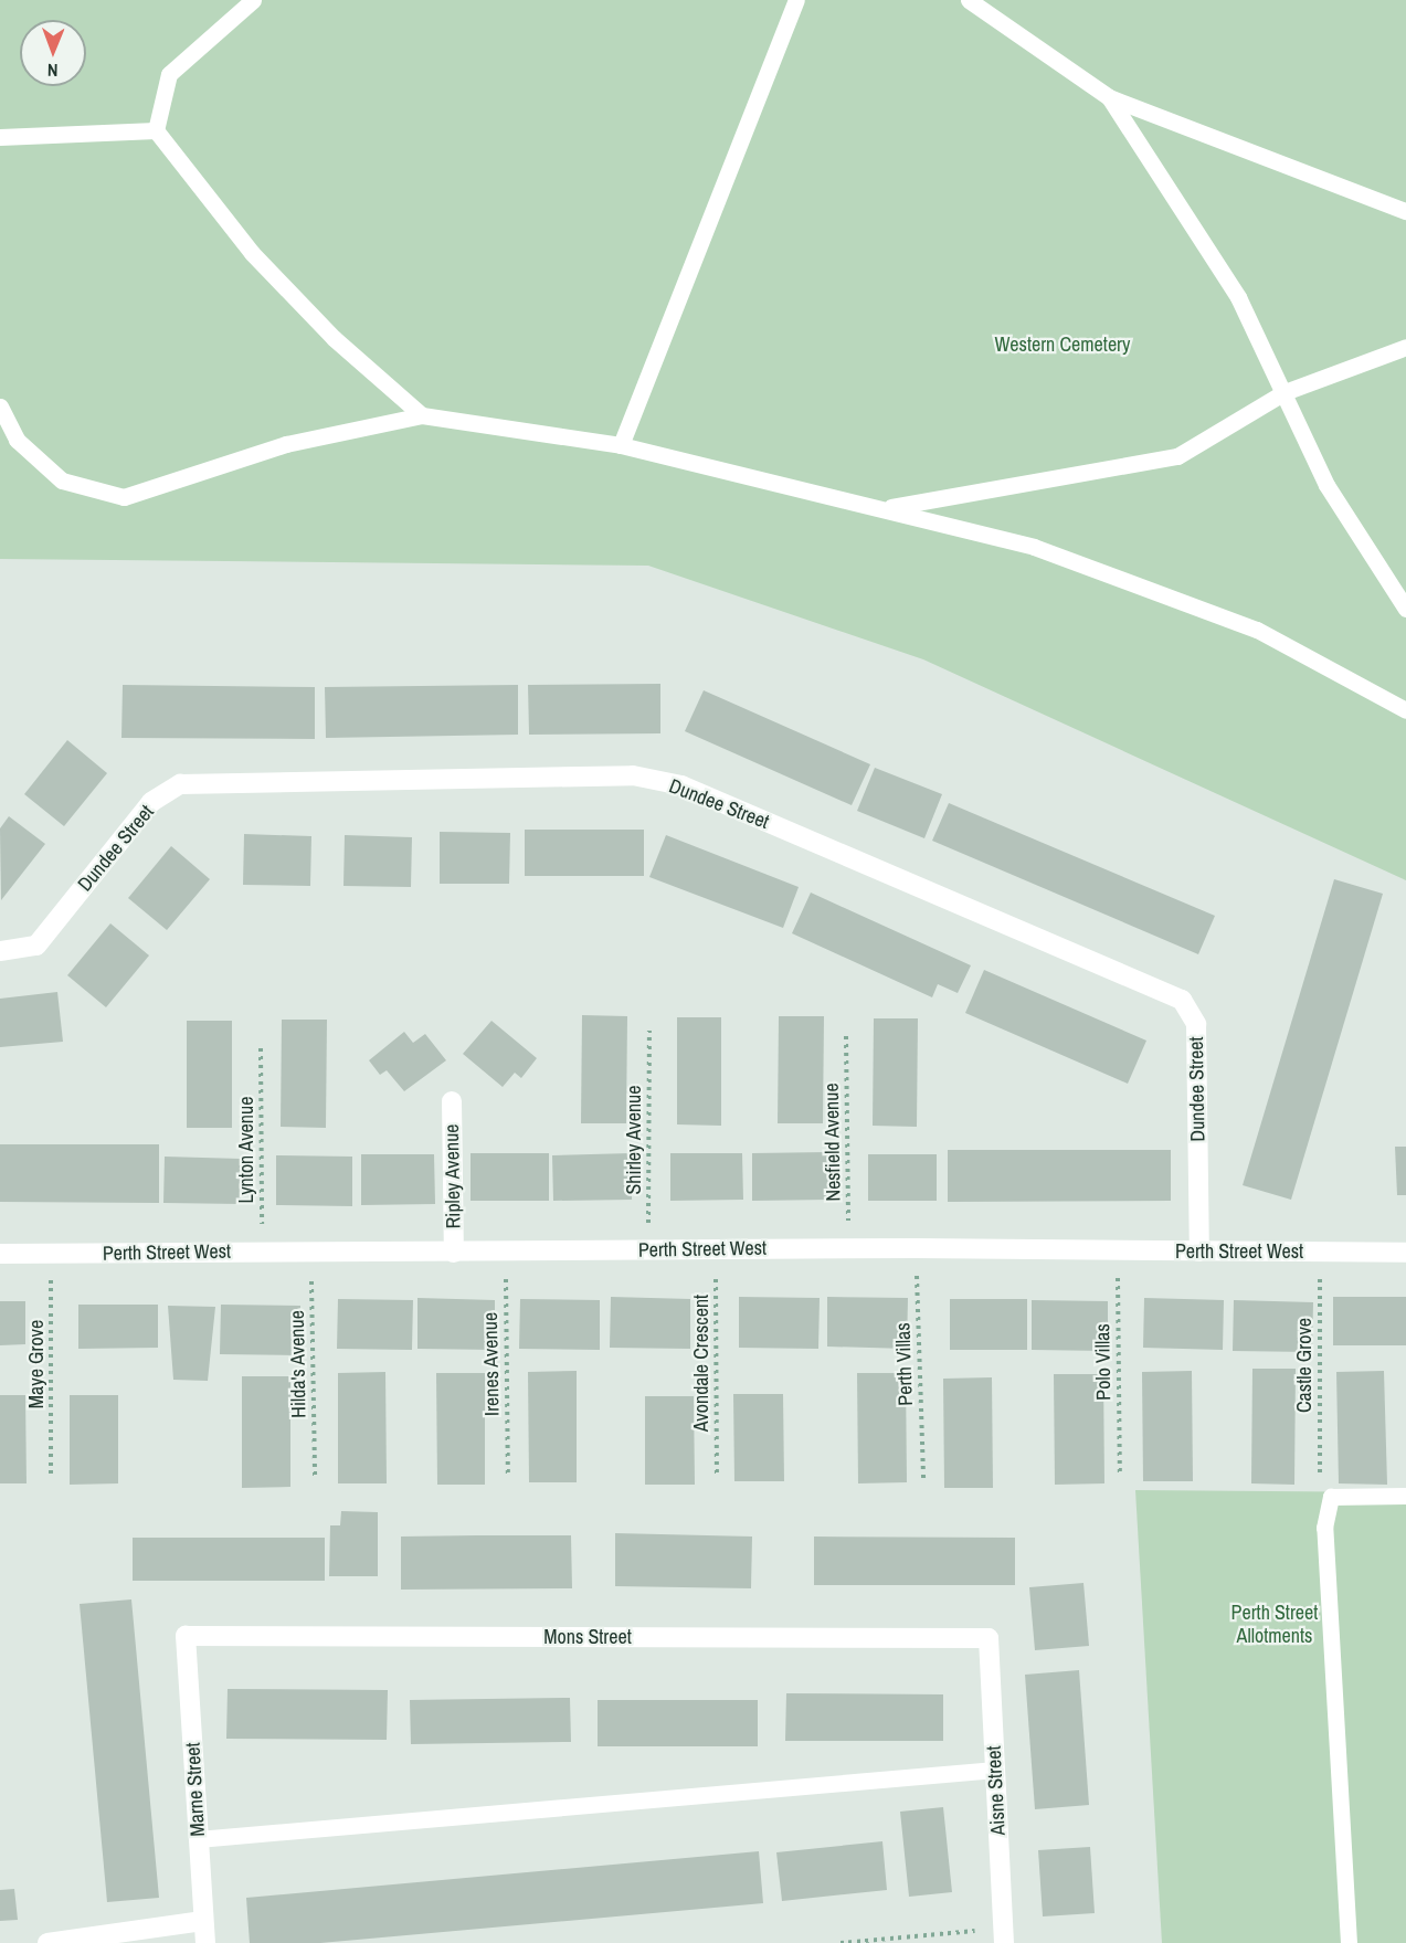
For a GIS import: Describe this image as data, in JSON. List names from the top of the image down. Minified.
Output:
{"streets":{"street":["Dundee Street","Ripley Avenue","Perth Street West","Mons Street","Marne Street","Aisne Street"],"path":["Shirley Avenue","Nesfield Avenue","Lynton Avenue","Polo Villas","Avondale Crescent","Maye Grove","Hilda's Avenue","Irenes Avenue","Perth Villas","Castle Grove"]},"crossings":[["Dundee Street","Perth Street West"],["Shirley Avenue","Perth Street West"],["Nesfield Avenue","Perth Street West"],["Lynton Avenue","Perth Street West"],["Ripley Avenue","Perth Street West"],["Perth Street West","Polo Villas"],["Perth Street West","Avondale Crescent"],["Perth Street West","Maye Grove"],["Perth Street West","Hilda's Avenue"],["Perth Street West","Irenes Avenue"],["Perth Street West","Perth Villas"],["Perth Street West","Castle Grove"],["Mons Street","Marne Street"],["Mons Street","Aisne Street"]],"parks":["Western Cemetery","Perth Street Allotments"],"north":"bottom"}
